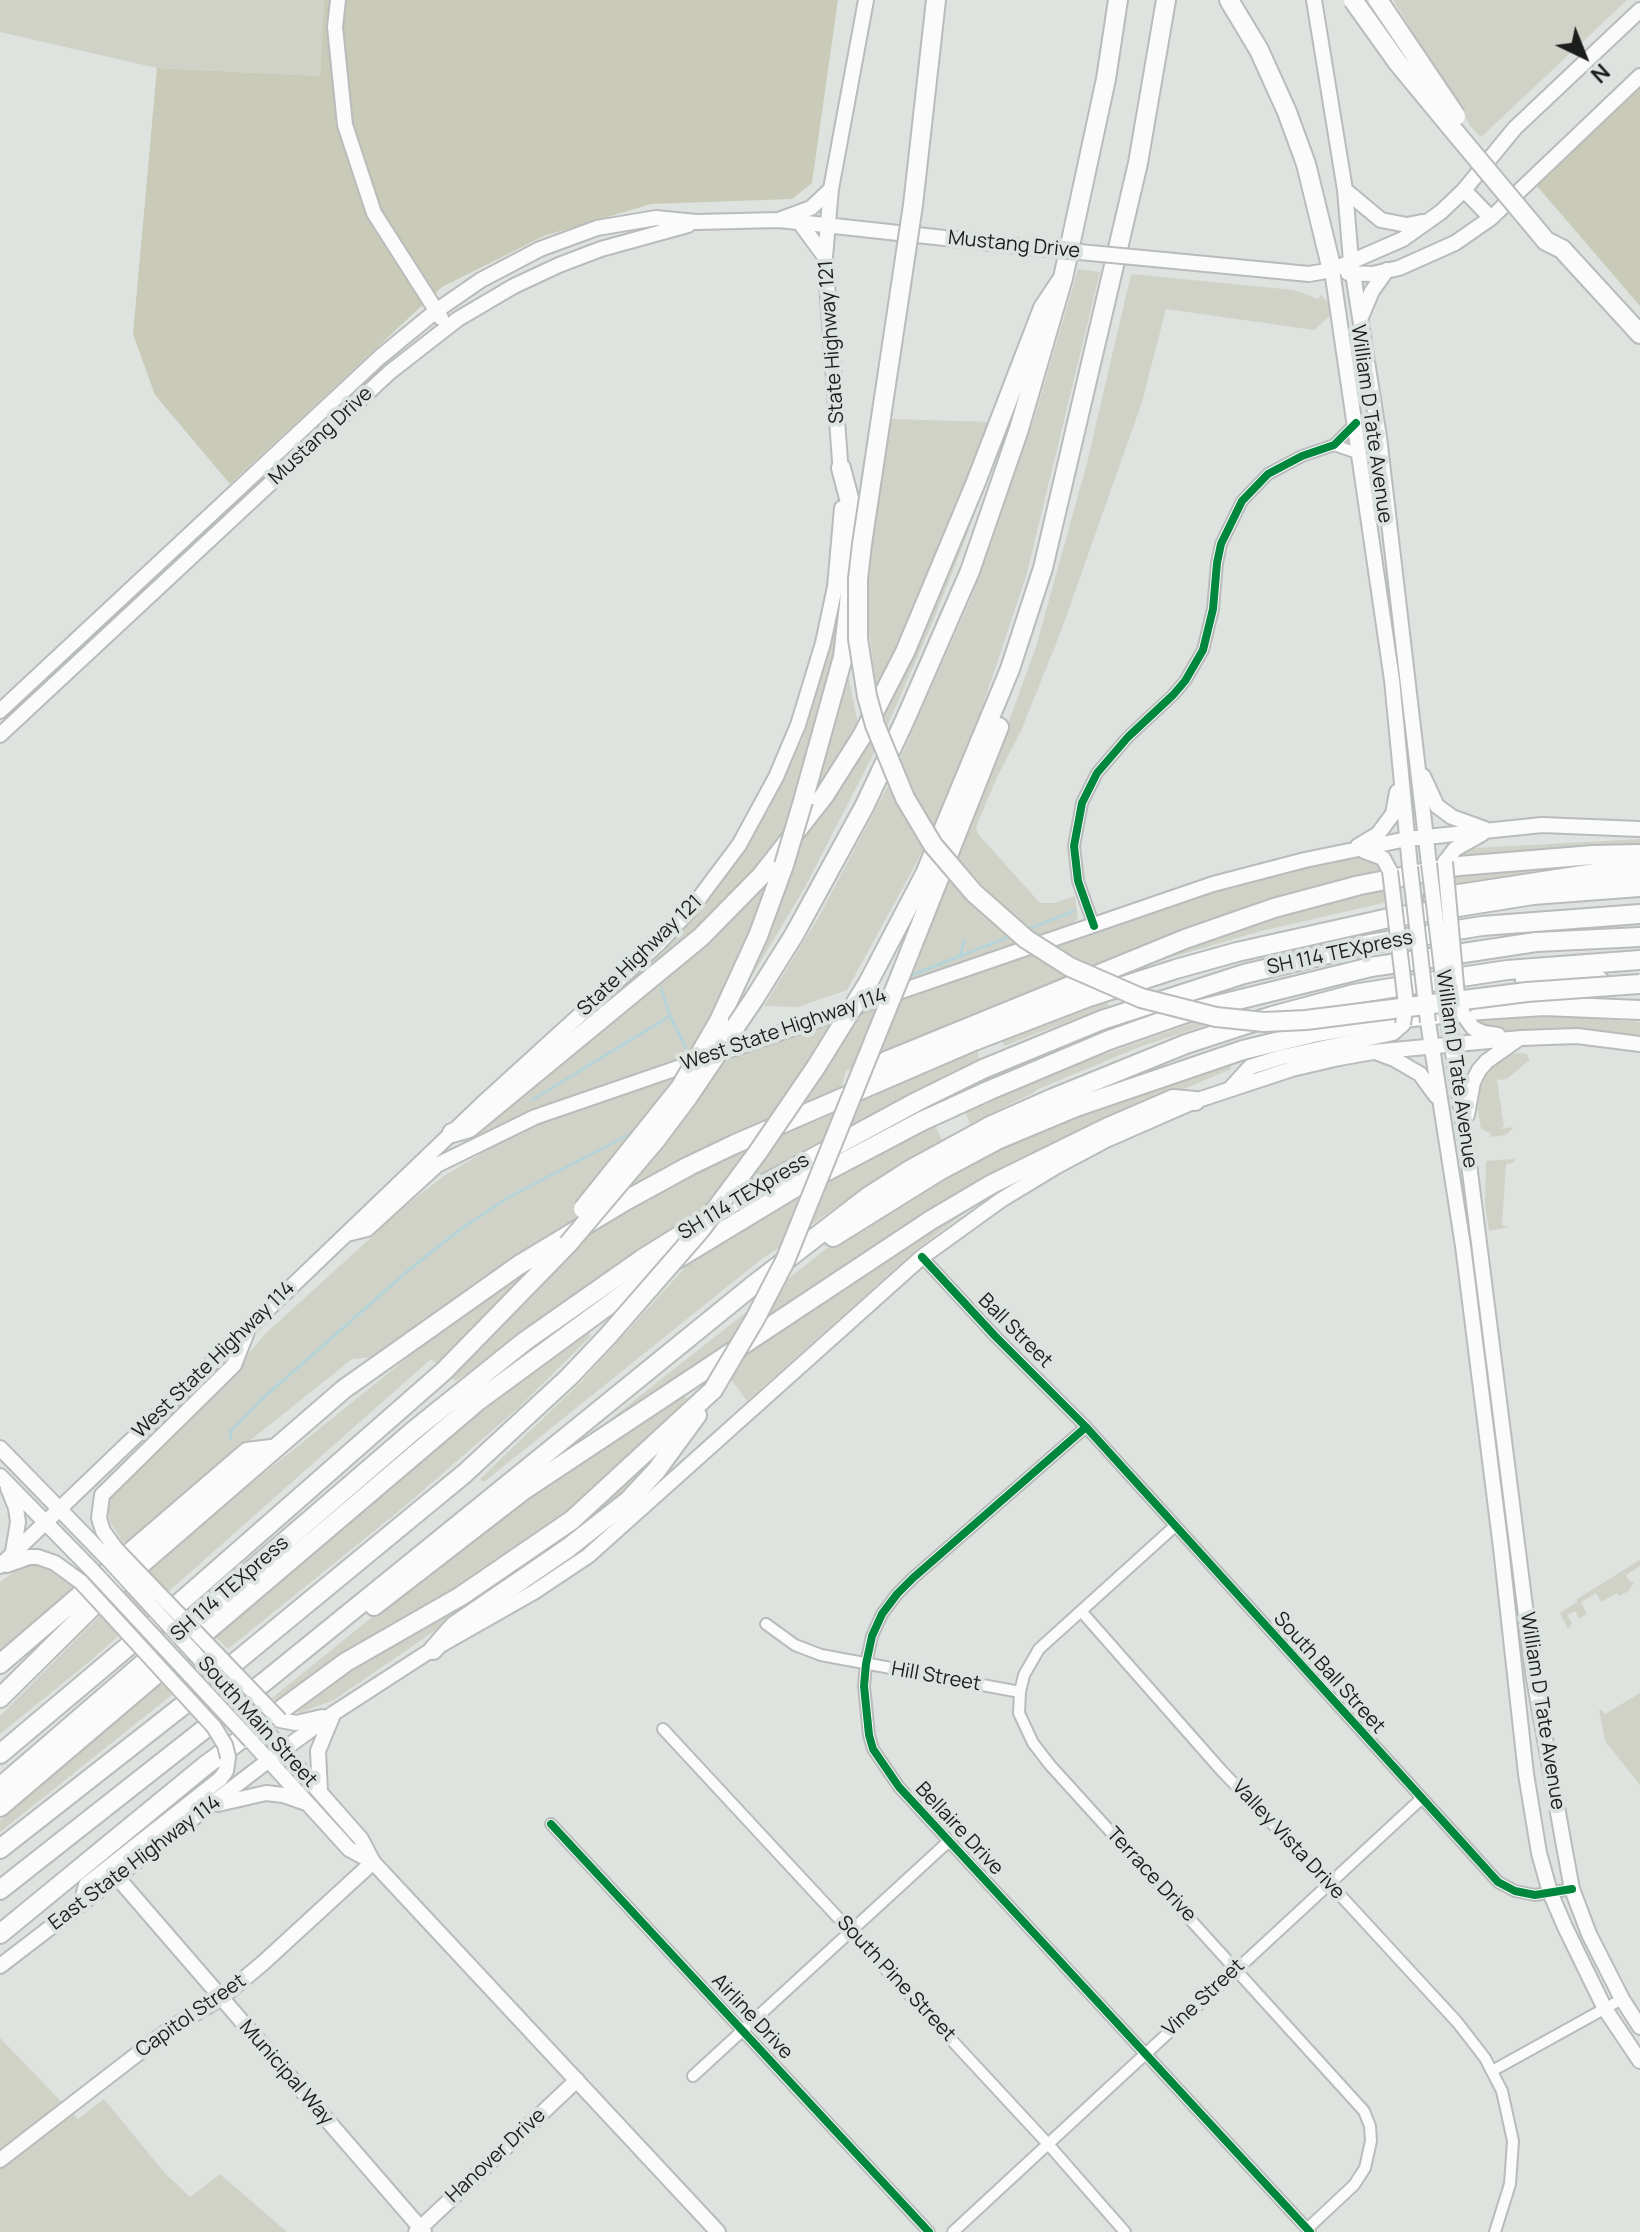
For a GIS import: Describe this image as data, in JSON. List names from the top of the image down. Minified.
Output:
{"streets":{"highway":["SH 114 TEXpress"],"main road":["Mustang Drive","State Highway 121","William D Tate Avenue","West State Highway 114","South Main Street","East State Highway 114","Capitol Street","Municipal Way","Hanover Drive"],"street":["Ball Street","South Ball Street","Hill Street","Bellaire Drive","Valley Vista Drive","Terrace Drive","South Pine Street","Vine Street","Airline Drive"]},"crossings":[["Mustang Drive","State Highway 121"],["Mustang Drive","William D Tate Avenue"],["State Highway 121","West State Highway 114"],["William D Tate Avenue","West State Highway 114"],["William D Tate Avenue","South Ball Street"],["West State Highway 114","South Main Street"],["Ball Street","South Ball Street"],["Ball Street","Bellaire Drive"],["South Ball Street","Bellaire Drive"],["South Ball Street","Vine Street"],["Hill Street","Bellaire Drive"],["Hill Street","Terrace Drive"],["South Main Street","East State Highway 114"],["South Main Street","Capitol Street"],["South Main Street","Hanover Drive"],["Bellaire Drive","Terrace Drive"],["Bellaire Drive","Vine Street"],["Valley Vista Drive","Vine Street"],["East State Highway 114","Municipal Way"],["Terrace Drive","Vine Street"],["South Pine Street","Vine Street"],["Capitol Street","Municipal Way"],["Municipal Way","Hanover Drive"]],"north":"bottom right"}
